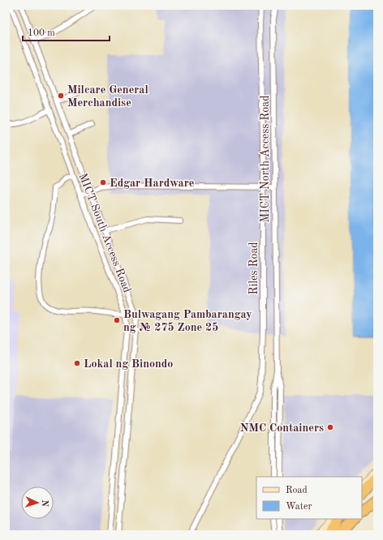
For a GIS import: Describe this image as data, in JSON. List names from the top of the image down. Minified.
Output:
{"streets":{"street":["MICT North Access Road","MICT South Access Road","Riles Road"]},"places":["Milcare General Merchandise","Edgar Hardware","Bulwagang Pambarangay ng № 275 Zone 25","Lokal ng Binondo","NMC Containers"],"legend":["Road","Water"],"scale_bar":"100 m","north":"right"}
